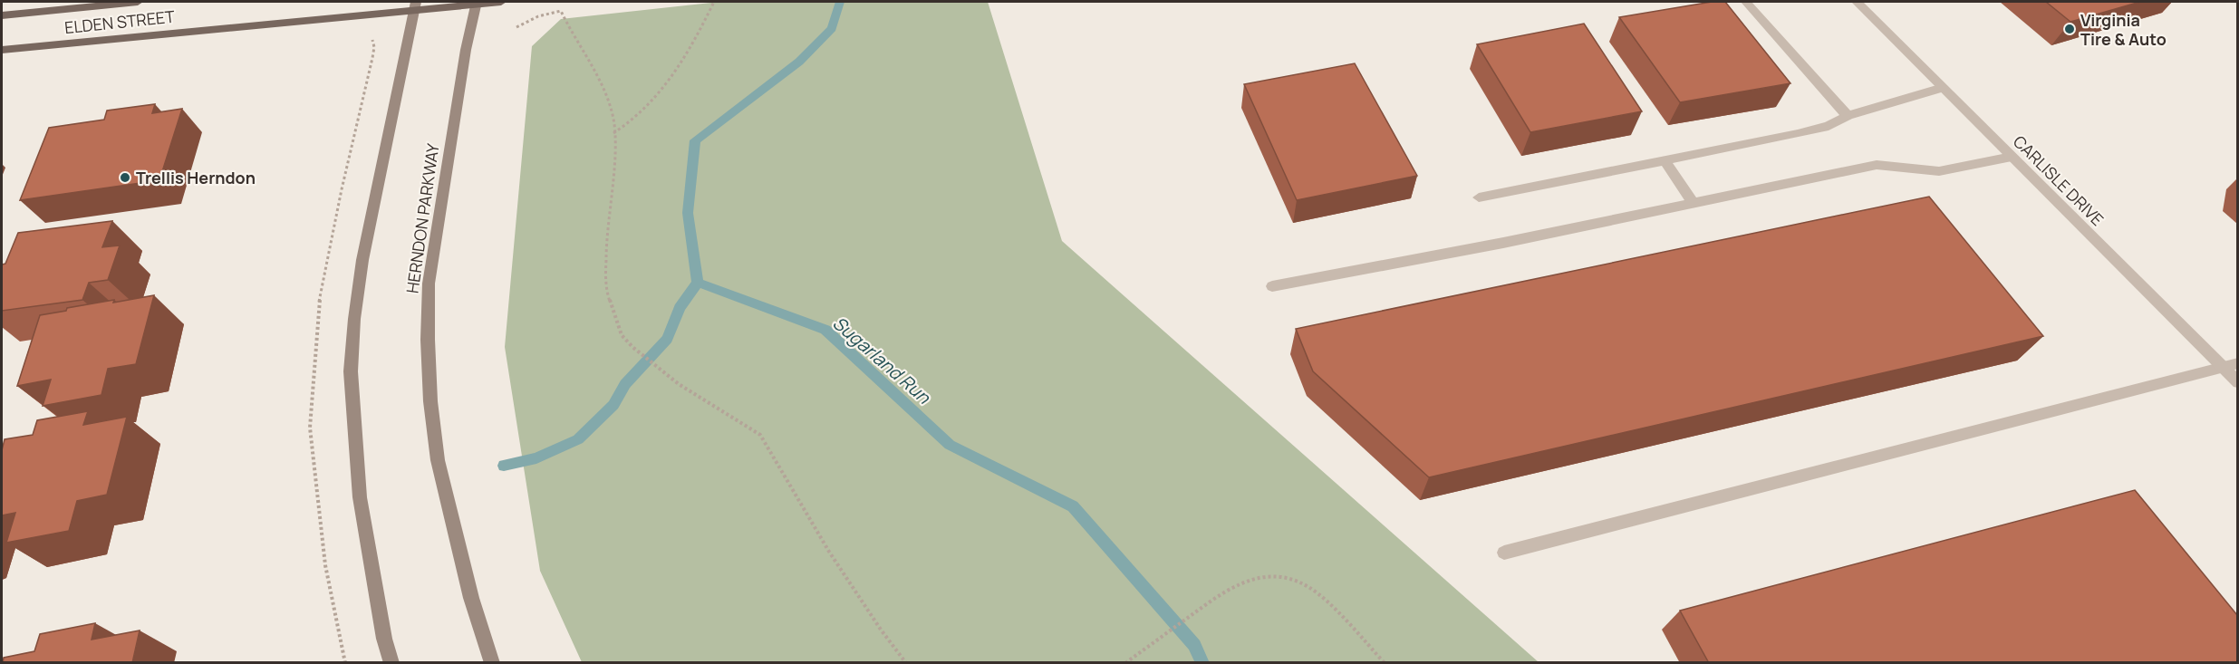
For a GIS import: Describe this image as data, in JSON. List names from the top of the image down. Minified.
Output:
{"streets":{"main road":["ELDEN STREET","HERNDON PARKWAY"],"street":["CARLISLE DRIVE"]},"crossings":[["ELDEN STREET","HERNDON PARKWAY"]],"water":["Sugarland Run"],"places":["Virginia Tire & Auto","Trellis Herndon"]}
